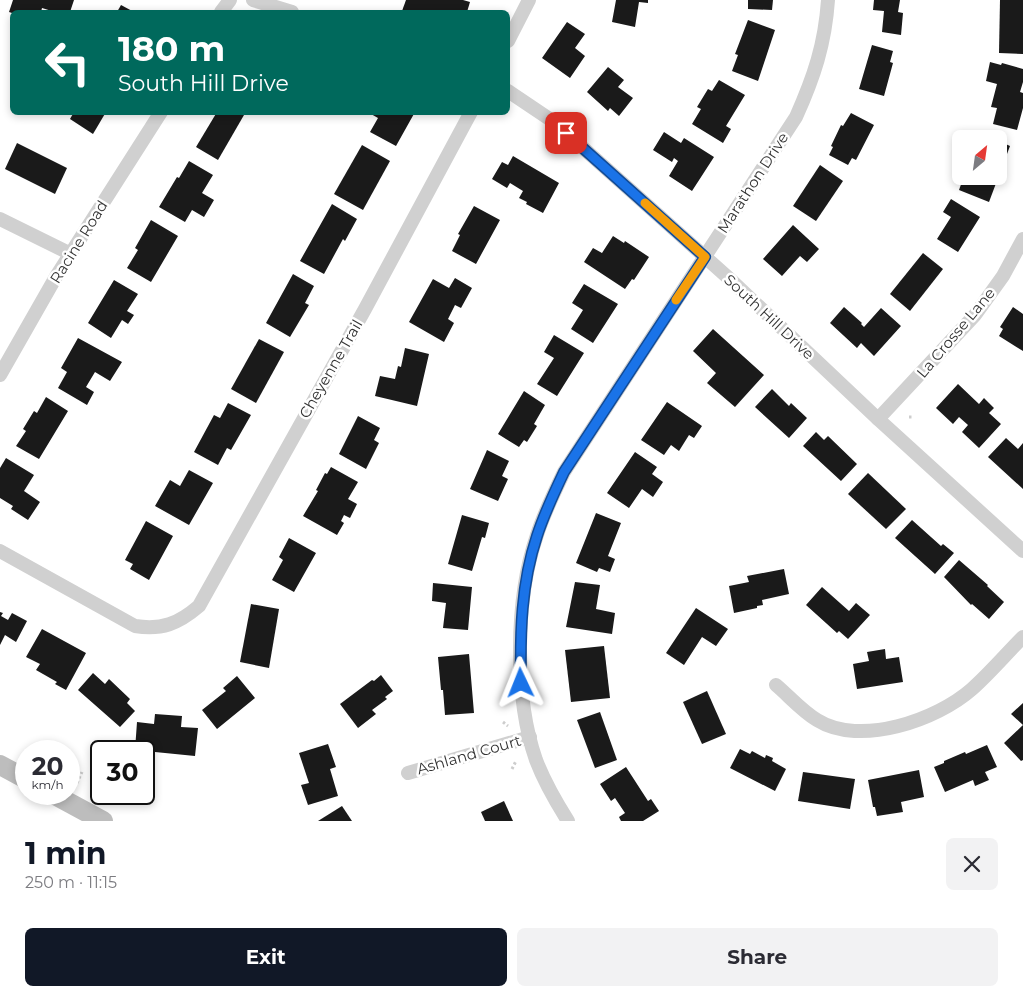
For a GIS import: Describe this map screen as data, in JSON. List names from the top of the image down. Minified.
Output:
{"streets":{"street":["Marathon Drive","Racine Road","South Hill Drive","La Crosse Lane","Cheyenne Trail","Ashland Court"]},"crossings":[["Marathon Drive","South Hill Drive"],["Marathon Drive","Ashland Court"],["South Hill Drive","La Crosse Lane"]],"north":"top right","page":{"turn":["180 m","South Hill Drive"],"speed":"20 km/h","limit":"30","heading":["1 min","250 m · 11:15"],"buttons":["Exit","Share"]}}
